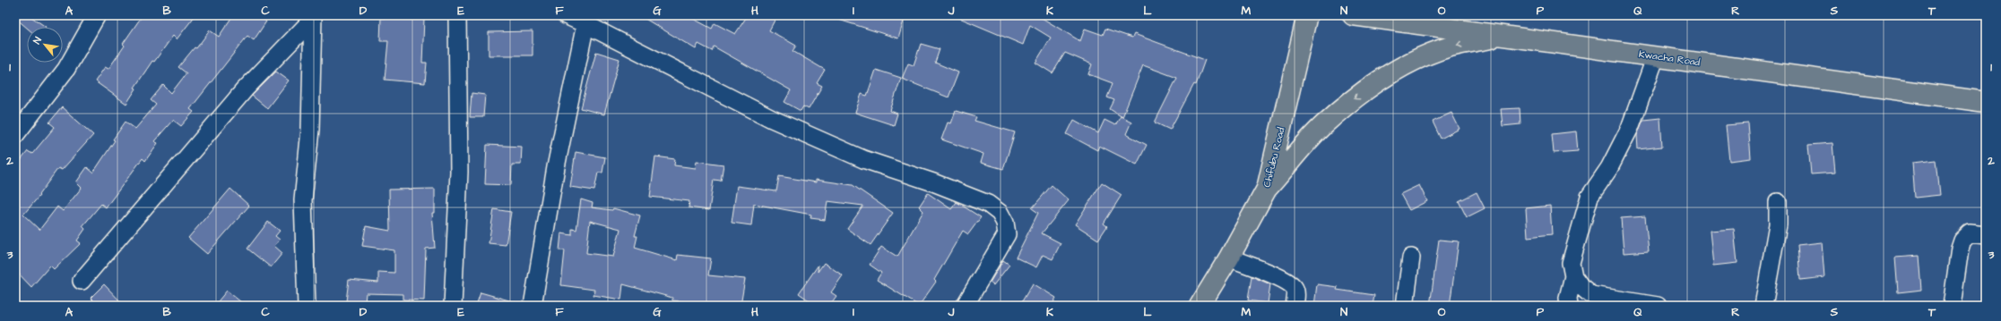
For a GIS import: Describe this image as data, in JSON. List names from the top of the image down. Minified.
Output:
{"streets":{"main road":["Kwacha Road","Chifubu Road"]},"north":"top left","grid":{"columns":["A","B","C","D","E","F","G","H","I","J","K","L","M","N","O","P","Q","R","S","T"],"rows":["1","2","3"]}}
